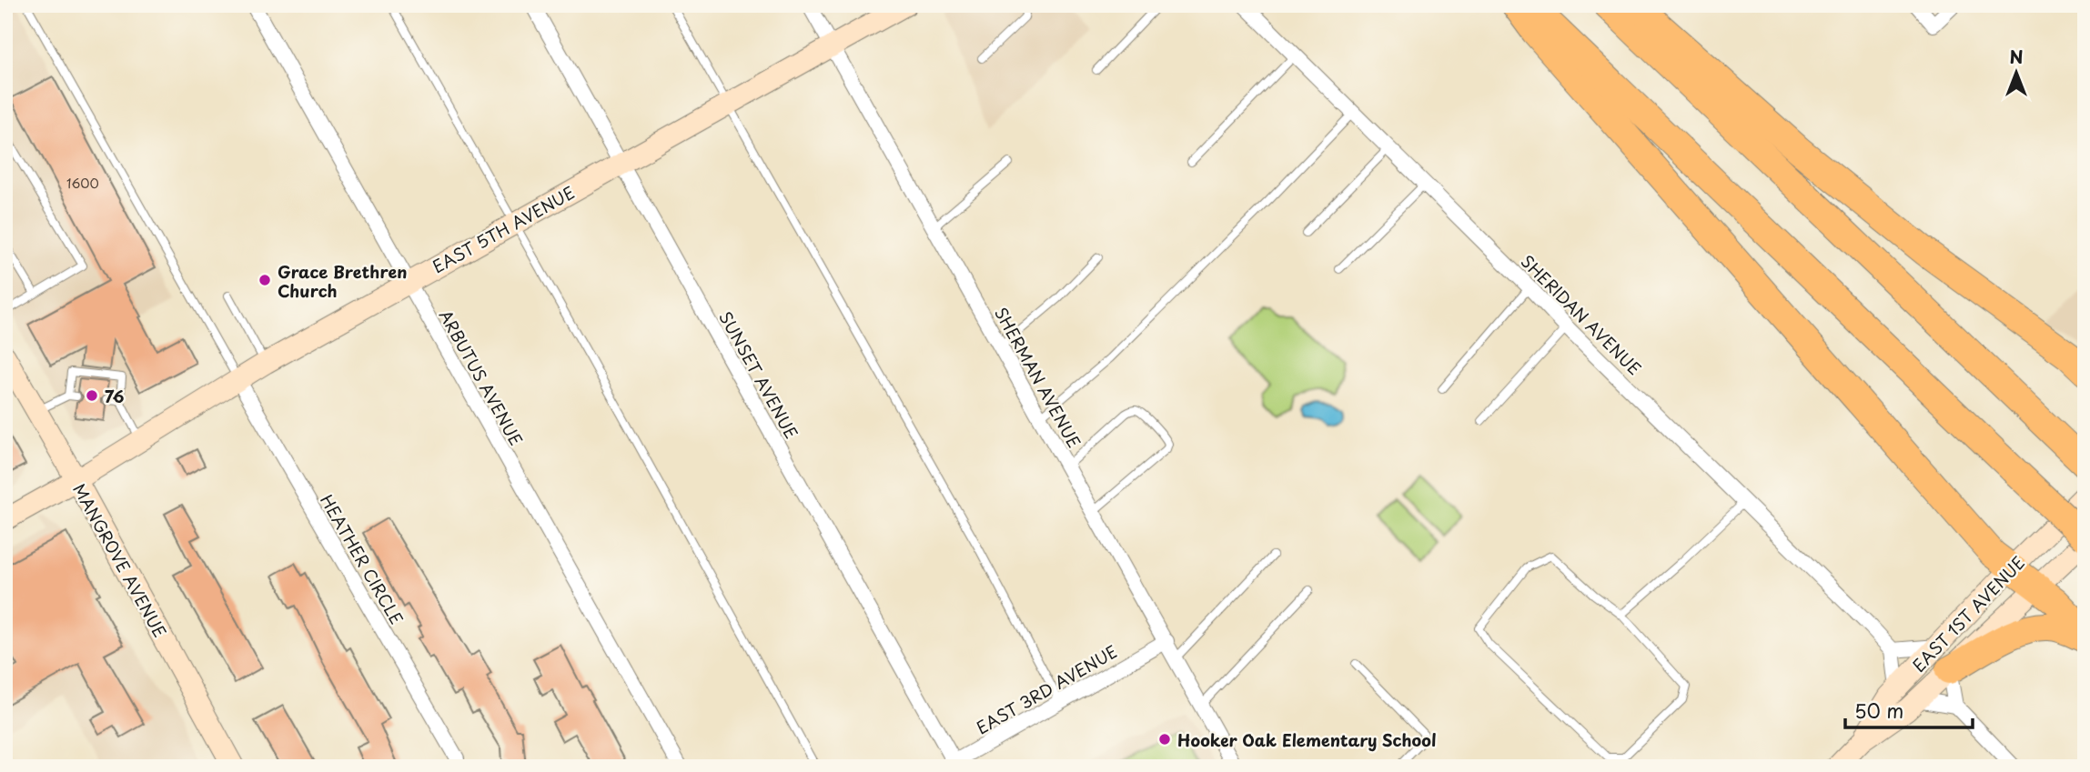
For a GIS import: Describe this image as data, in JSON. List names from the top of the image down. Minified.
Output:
{"streets":{"street":["EAST 5TH AVENUE","SHERIDAN AVENUE","SUNSET AVENUE","ARBUTUS AVENUE","SHERMAN AVENUE","HEATHER CIRCLE","MANGROVE AVENUE","EAST 1ST AVENUE","EAST 3RD AVENUE"]},"crossings":[["EAST 5TH AVENUE","SUNSET AVENUE"],["EAST 5TH AVENUE","ARBUTUS AVENUE"],["EAST 5TH AVENUE","SHERMAN AVENUE"],["EAST 5TH AVENUE","HEATHER CIRCLE"],["EAST 5TH AVENUE","MANGROVE AVENUE"],["SUNSET AVENUE","EAST 3RD AVENUE"],["SHERMAN AVENUE","EAST 3RD AVENUE"]],"places":["Grace Brethren Church","76","Hooker Oak Elementary School"],"house_numbers":["1600"],"scale_bar":"50 m","north":"top"}
